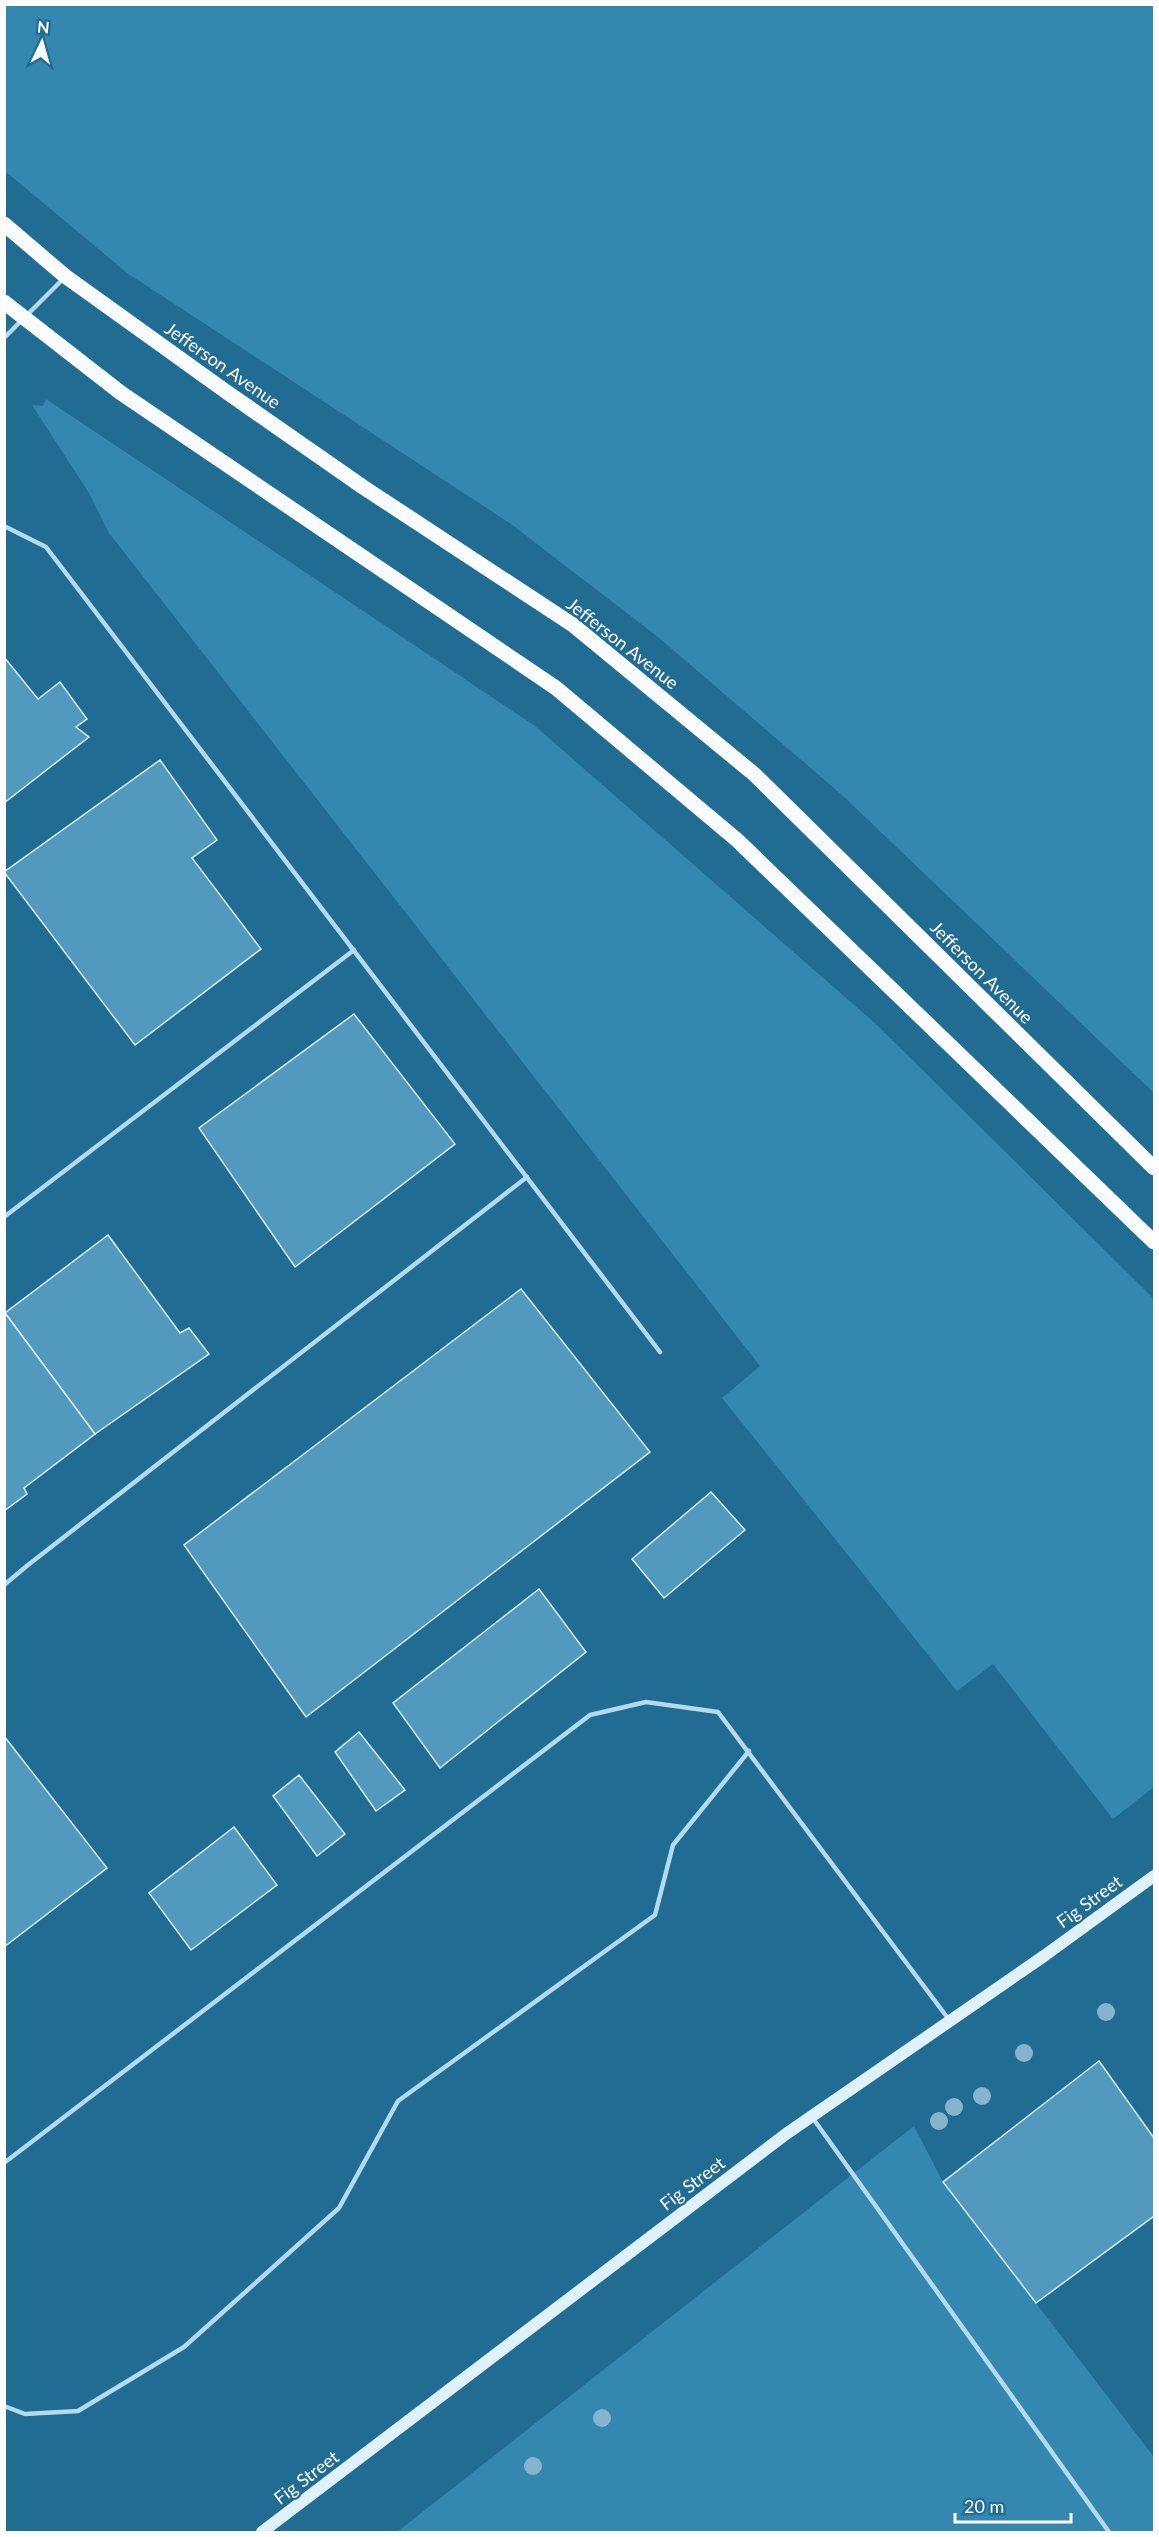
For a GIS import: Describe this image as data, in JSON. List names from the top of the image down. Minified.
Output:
{"streets":{"main road":["Jefferson Avenue"],"street":["Fig Street"]},"scale_bar":"20 m","north":"top"}
